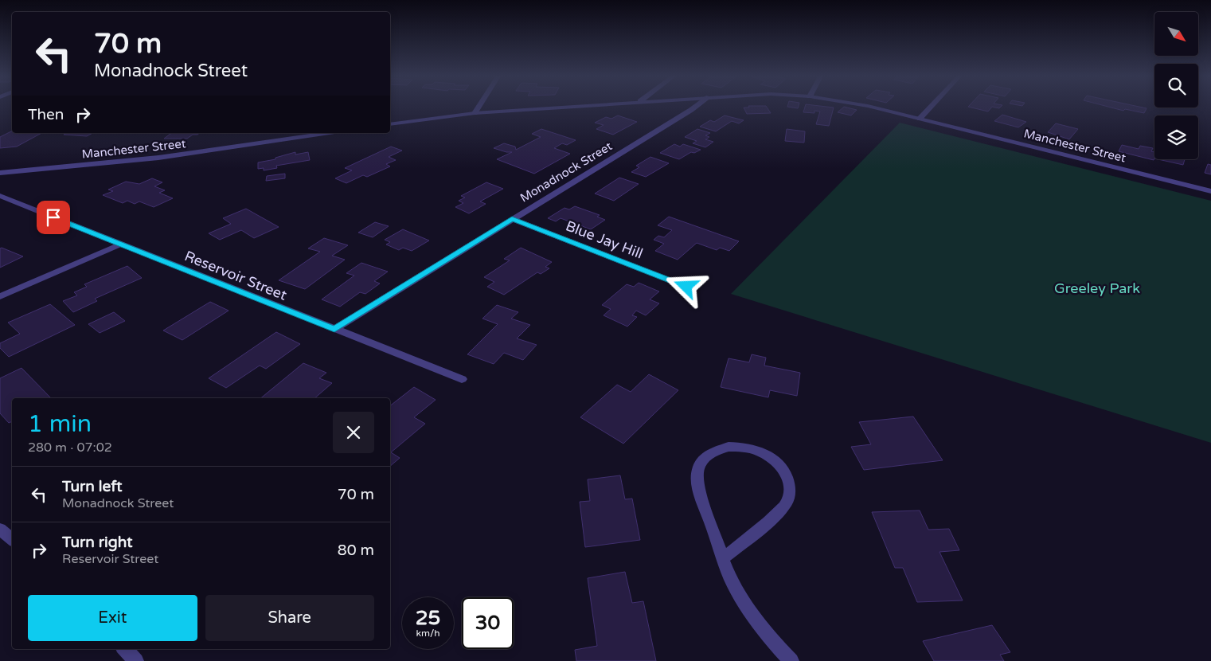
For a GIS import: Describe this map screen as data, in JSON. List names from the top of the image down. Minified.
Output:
{"streets":{"street":["Manchester Street","Monadnock Street","Blue Jay Hill","Reservoir Street"]},"crossings":[["Monadnock Street","Blue Jay Hill"],["Monadnock Street","Reservoir Street"]],"parks":["Greeley Park"],"north":"bottom right","page":{"turn":["70 m","Monadnock Street"],"then":"Then","heading":["1 min","280 m · 07:02"],"list":[{"name":"Turn left","note":"Monadnock Street","value":"70 m"},{"name":"Turn right","note":"Reservoir Street","value":"80 m"}],"buttons":["Exit","Share"],"speed":"25 km/h","limit":"30"}}
